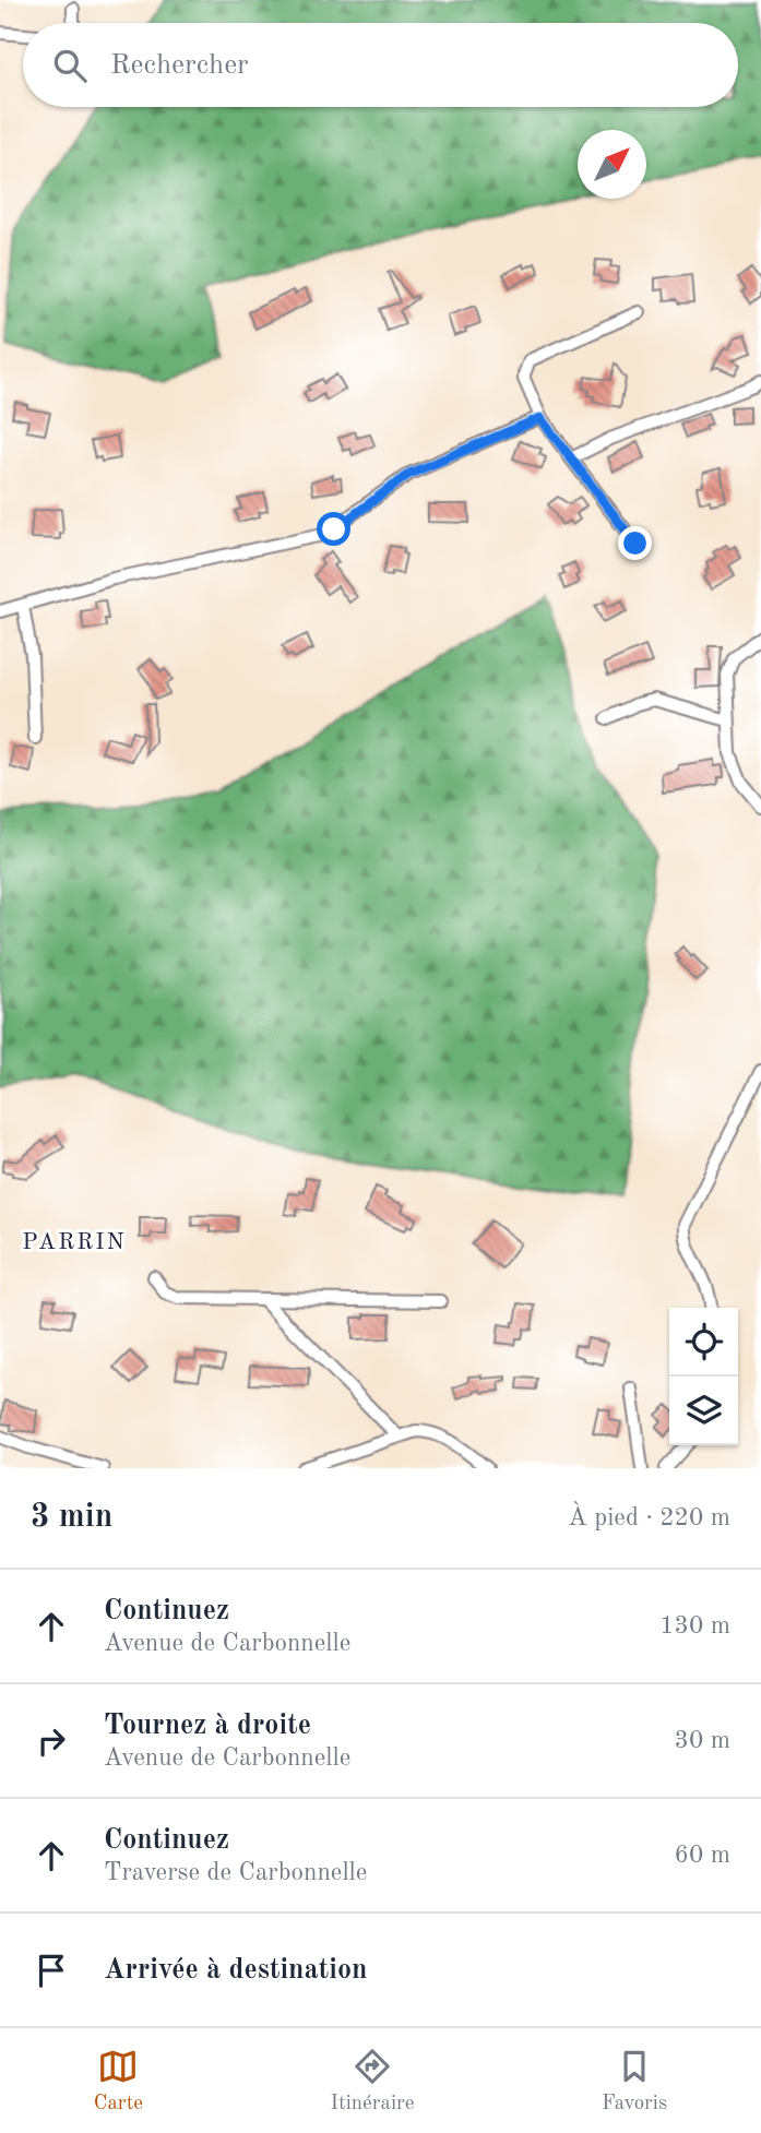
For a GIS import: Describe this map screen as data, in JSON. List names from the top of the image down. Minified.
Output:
{"districts":["PARRIN"],"north":"top right","page":{"search":"Rechercher","heading":["3 min","À pied · 220 m"],"list":[["Continuez","Avenue de Carbonnelle","130 m"],["Tournez à droite","Avenue de Carbonnelle","30 m"],["Continuez","Traverse de Carbonnelle","60 m"],"Arrivée à destination"],"nav":["Carte","Itinéraire","Favoris"]}}
